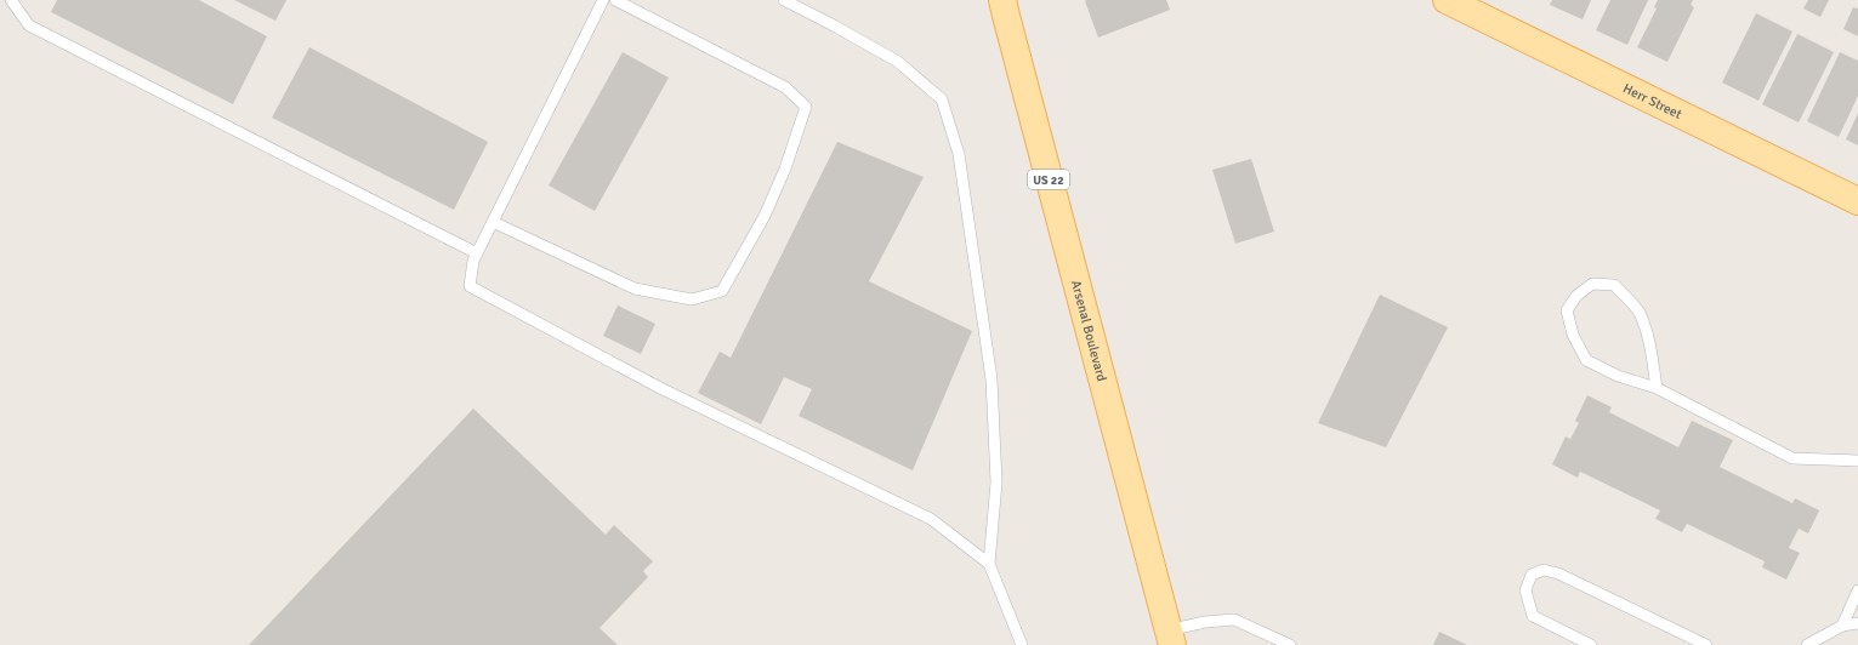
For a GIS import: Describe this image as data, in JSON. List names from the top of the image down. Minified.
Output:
{"streets":{"main road":["Herr Street","US 22","Arsenal Boulevard"]}}
